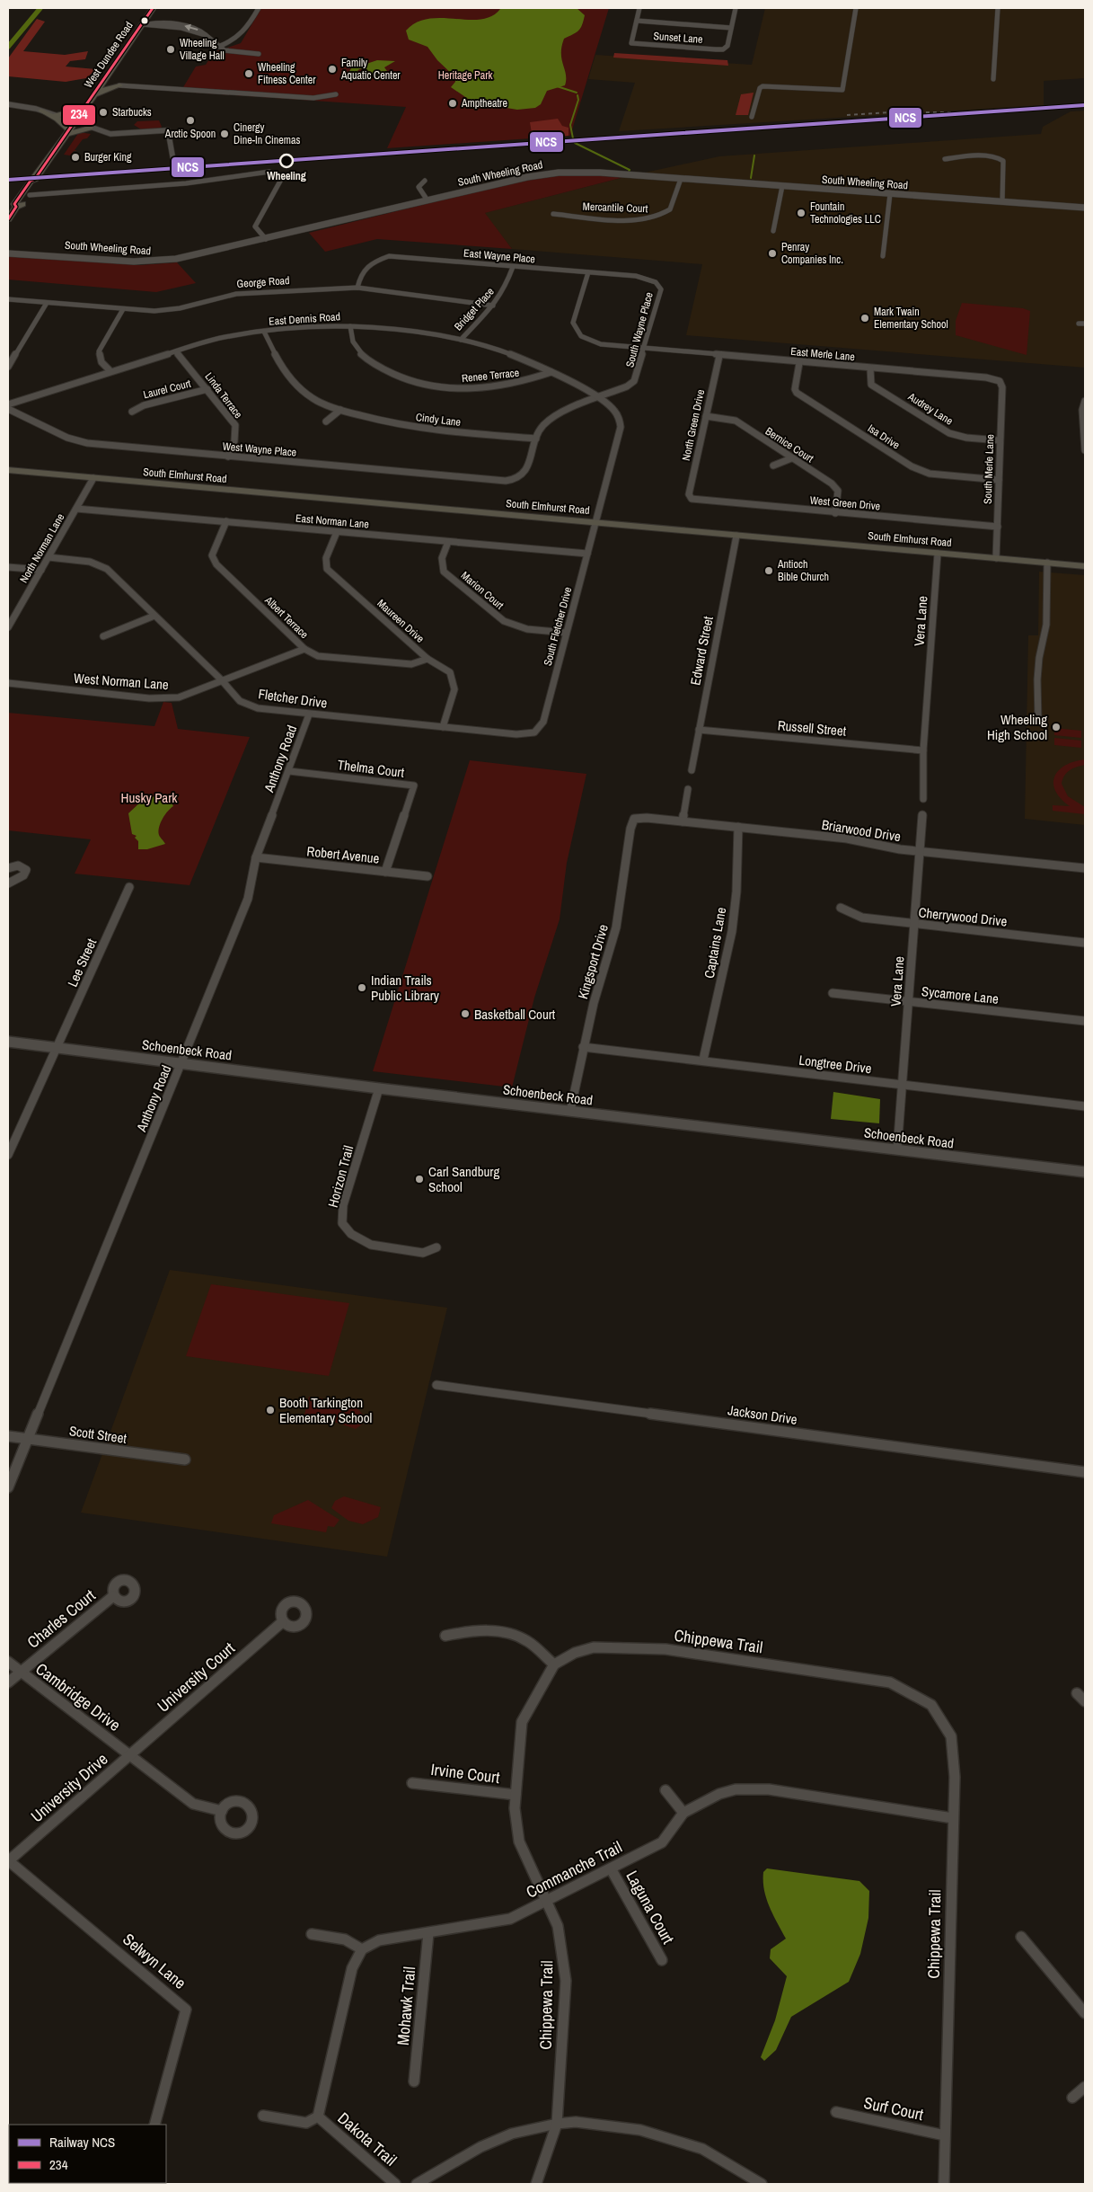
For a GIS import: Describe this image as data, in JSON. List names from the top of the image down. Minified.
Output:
{"streets":{"main road":["West Dundee Road","South Wheeling Road","South Elmhurst Road","Schoenbeck Road"],"street":["Sunset Lane","Mercantile Court","East Wayne Place","George Road","Bridget Place","East Dennis Road","South Wayne Place","East Merle Lane","Renee Terrace","Laurel Court","Linda Terrace","Audrey Lane","Cindy Lane","North Green Drive","Isa Drive","Bernice Court","West Wayne Place","South Merle Lane","West Green Drive","East Norman Lane","North Norman Lane","Marion Court","Albert Terrace","Maureen Drive","Vera Lane","South Fletcher Drive","Edward Street","West Norman Lane","Fletcher Drive","Russell Street","Anthony Road","Thelma Court","Briarwood Drive","Robert Avenue","Cherrywood Drive","Captains Lane","Kingsport Drive","Lee Street","Sycamore Lane","Longtree Drive","Horizon Trail","Jackson Drive","Scott Street","Charles Court","Chippewa Trail","University Court","Cambridge Drive","Irvine Court","University Drive","Commanche Trail","Laguna Court","Selwyn Lane","Mohawk Trail","Surf Court","Dakota Trail"]},"crossings":[["South Wheeling Road","Mercantile Court"],["East Wayne Place","George Road"],["East Wayne Place","Bridget Place"],["East Wayne Place","South Wayne Place"],["East Wayne Place","East Merle Lane"],["George Road","Bridget Place"],["Bridget Place","East Dennis Road"],["East Dennis Road","South Wayne Place"],["East Dennis Road","Renee Terrace"],["East Dennis Road","Linda Terrace"],["East Dennis Road","Cindy Lane"],["East Dennis Road","South Fletcher Drive"],["South Wayne Place","East Merle Lane"],["South Wayne Place","Cindy Lane"],["South Wayne Place","West Wayne Place"],["South Wayne Place","South Fletcher Drive"],["East Merle Lane","Audrey Lane"],["East Merle Lane","North Green Drive"],["East Merle Lane","Isa Drive"],["East Merle Lane","South Merle Lane"],["Laurel Court","Linda Terrace"],["Linda Terrace","West Wayne Place"],["Audrey Lane","South Merle Lane"],["North Green Drive","Bernice Court"],["North Green Drive","West Green Drive"],["Isa Drive","South Merle Lane"],["Bernice Court","West Green Drive"],["South Merle Lane","South Elmhurst Road"],["South Merle Lane","West Green Drive"],["South Elmhurst Road","North Norman Lane"],["South Elmhurst Road","Vera Lane"],["South Elmhurst Road","South Fletcher Drive"],["South Elmhurst Road","Edward Street"],["East Norman Lane","North Norman Lane"],["East Norman Lane","Marion Court"],["East Norman Lane","Albert Terrace"],["East Norman Lane","Maureen Drive"],["East Norman Lane","South Fletcher Drive"],["North Norman Lane","Fletcher Drive"],["Marion Court","South Fletcher Drive"],["Albert Terrace","Maureen Drive"],["Albert Terrace","West Norman Lane"],["Maureen Drive","Fletcher Drive"],["Vera Lane","Russell Street"],["Vera Lane","Briarwood Drive"],["Vera Lane","Cherrywood Drive"],["Vera Lane","Sycamore Lane"],["Vera Lane","Schoenbeck Road"],["Vera Lane","Longtree Drive"],["South Fletcher Drive","Fletcher Drive"],["Edward Street","Russell Street"],["West Norman Lane","Fletcher Drive"],["Fletcher Drive","Anthony Road"],["Anthony Road","Thelma Court"],["Anthony Road","Robert Avenue"],["Anthony Road","Schoenbeck Road"],["Anthony Road","Scott Street"],["Thelma Court","Robert Avenue"],["Briarwood Drive","Captains Lane"],["Briarwood Drive","Kingsport Drive"],["Captains Lane","Longtree Drive"],["Kingsport Drive","Schoenbeck Road"],["Kingsport Drive","Longtree Drive"],["Lee Street","Schoenbeck Road"],["Schoenbeck Road","Horizon Trail"],["Charles Court","Cambridge Drive"],["Chippewa Trail","Irvine Court"],["Chippewa Trail","Commanche Trail"],["Chippewa Trail","Surf Court"],["University Court","Cambridge Drive"],["University Court","University Drive"],["Cambridge Drive","University Drive"],["University Drive","Selwyn Lane"],["Commanche Trail","Laguna Court"],["Commanche Trail","Mohawk Trail"]],"parks":["Heritage Park","Husky Park"],"places":["Wheeling Village Hall","Family Aquatic Center","Wheeling Fitness Center","Amptheatre","Starbucks","Arctic Spoon","Cinergy Dine-In Cinemas","Burger King","Wheeling","Fountain Technologies LLC","Penray Companies Inc.","Mark Twain Elementary School","Antioch Bible Church","Wheeling High School","Indian Trails Public Library","Basketball Court","Carl Sandburg School","Booth Tarkington Elementary School"],"lines":["transit line 234","rail line NCS"],"legend":["Railway NCS","234"]}
